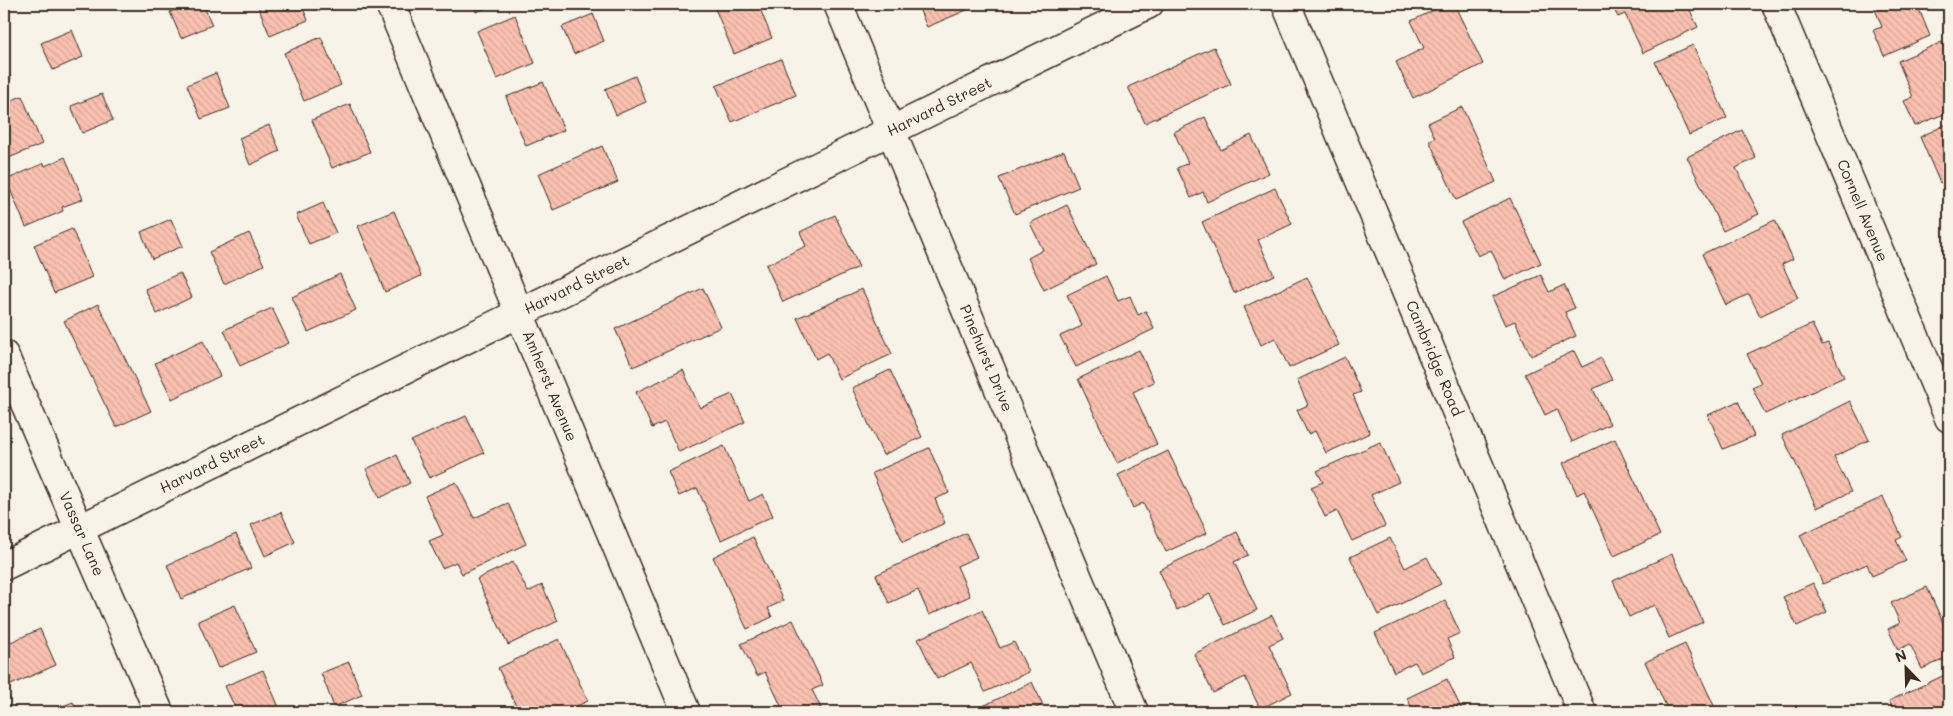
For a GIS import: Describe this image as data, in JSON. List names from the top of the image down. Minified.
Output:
{"streets":{"street":["Harvard Street","Cornell Avenue","Pinehurst Drive","Cambridge Road","Amherst Avenue","Vassar Lane"]},"crossings":[["Harvard Street","Pinehurst Drive"],["Harvard Street","Amherst Avenue"],["Harvard Street","Vassar Lane"]],"north":"top left"}
